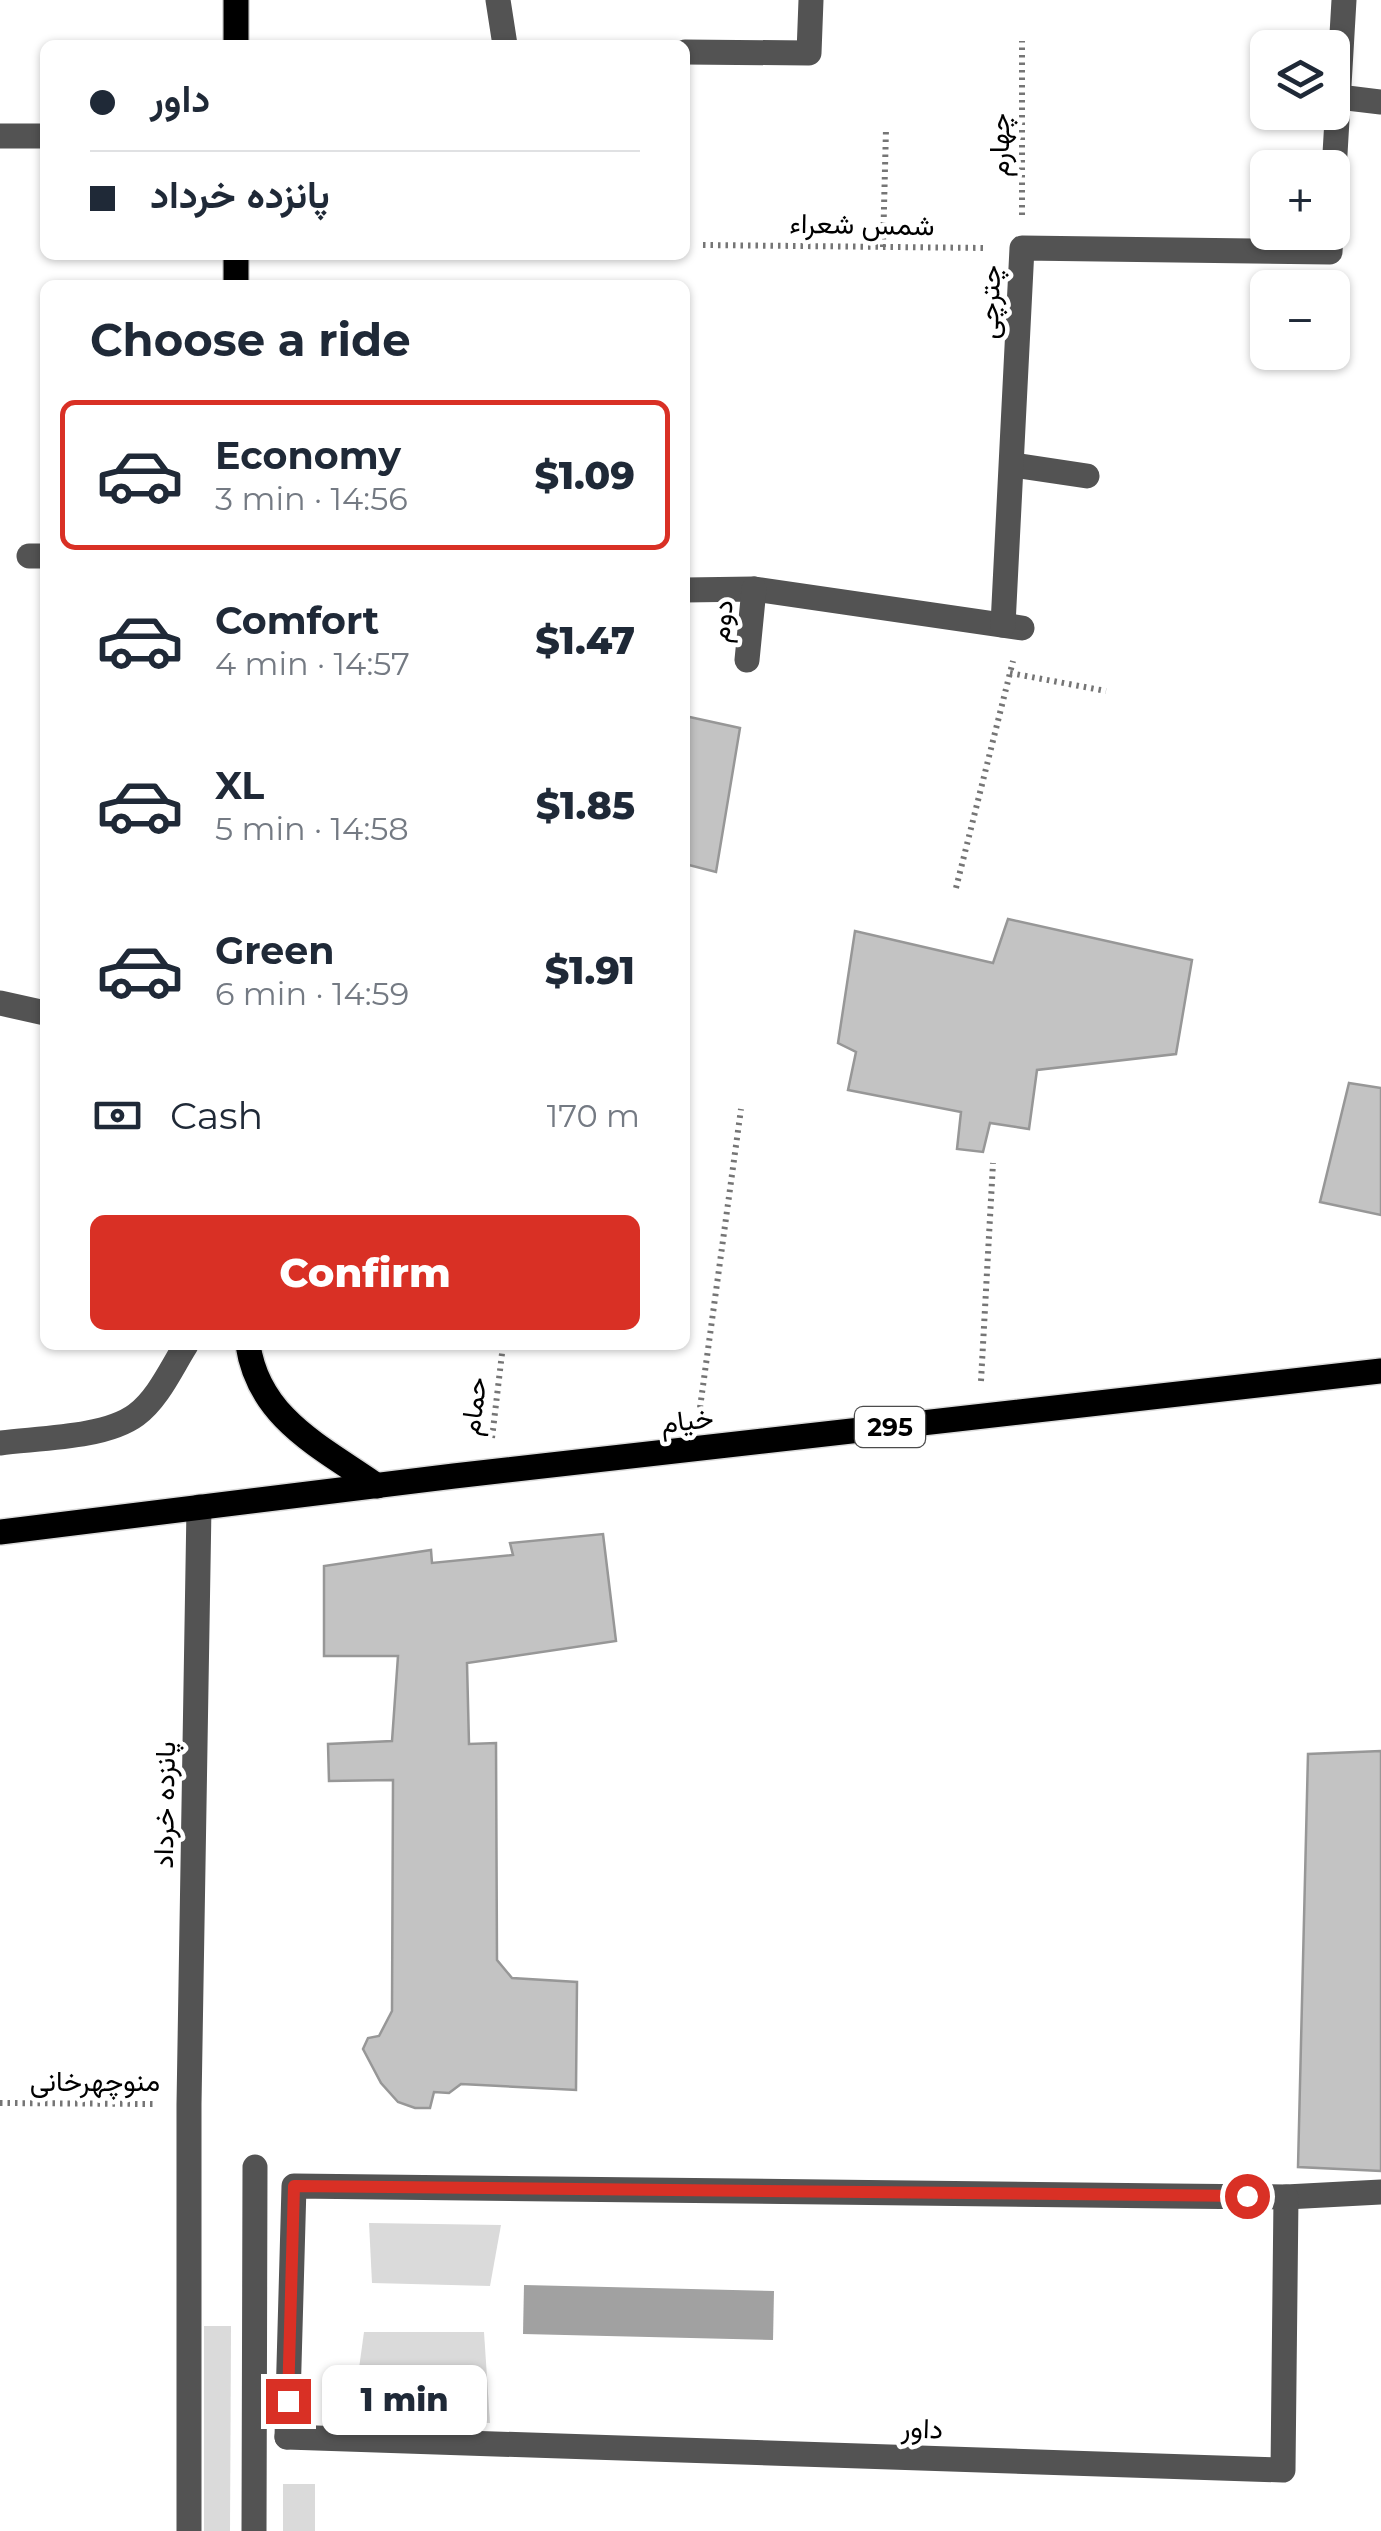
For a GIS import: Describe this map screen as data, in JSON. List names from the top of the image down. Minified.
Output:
{"streets":{"main road":["خیام","295"],"street":["چترچی","دوم","پانزده خرداد","داور"],"path":["چهارم","شمس شعراء","حمام","منوچهرخانی"]},"crossings":[["چهارم","شمس شعراء"],["چهارم","چترچی"],["شمس شعراء","چترچی"],["حمام","خیام"],["خیام","پانزده خرداد"],["پانزده خرداد","منوچهرخانی"]],"page":{"map_buttons":["+","−"],"banner":["داور","پانزده خرداد"],"heading":"Choose a ride","list":[{"name":"Economy","note":"3 min · 14:56","value":"$1.09"},{"name":"Comfort","note":"4 min · 14:57","value":"$1.47"},{"name":"XL","note":"5 min · 14:58","value":"$1.85"},{"name":"Green","note":"6 min · 14:59","value":"$1.91"}],"pay":["Cash","170 m"],"buttons":"Confirm","bubble":"1 min"}}
